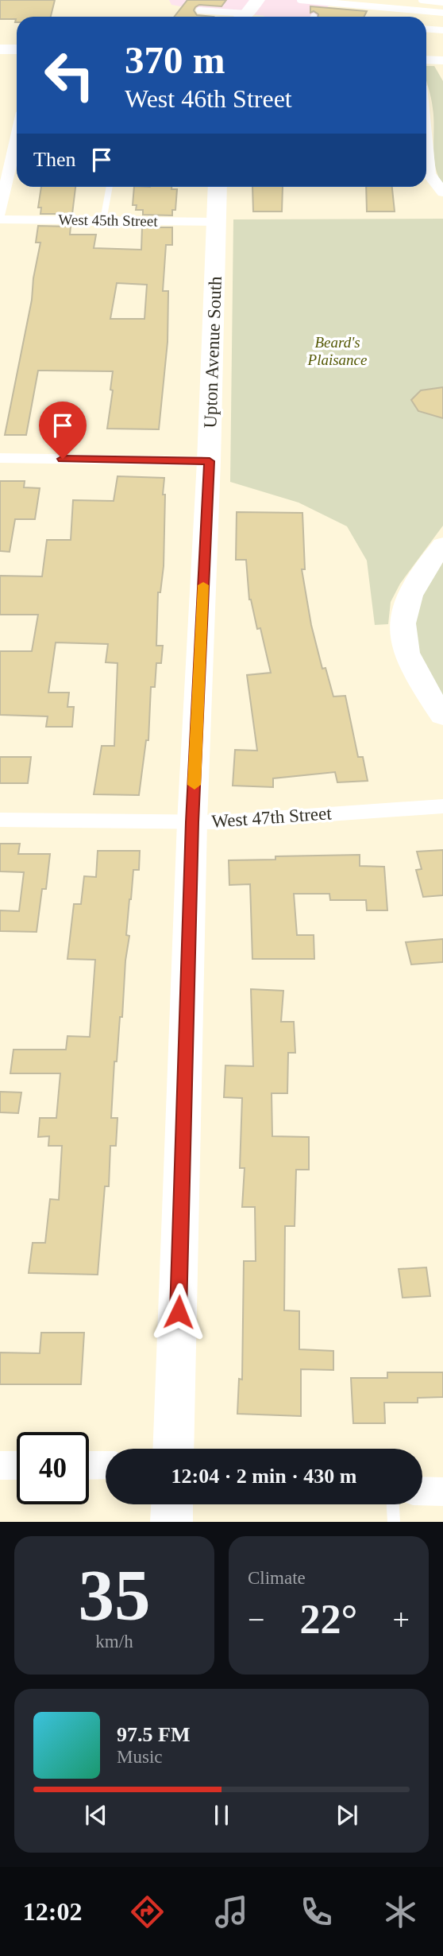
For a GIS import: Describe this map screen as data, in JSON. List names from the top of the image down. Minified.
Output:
{"streets":{"street":["West 45th Street","Upton Avenue South","West 47th Street"]},"crossings":[["West 45th Street","Upton Avenue South"],["Upton Avenue South","West 47th Street"]],"parks":["Beard's Plaisance"],"page":{"turn":["370 m","West 46th Street"],"then":"Then","limit":"40","trip":"12:04 · 2 min · 430 m","tile":[["35","km/h"],"Climate"],"heat":["−","22°","+"],"song":["97.5 FM","Music"],"tabs":"12:02"}}
